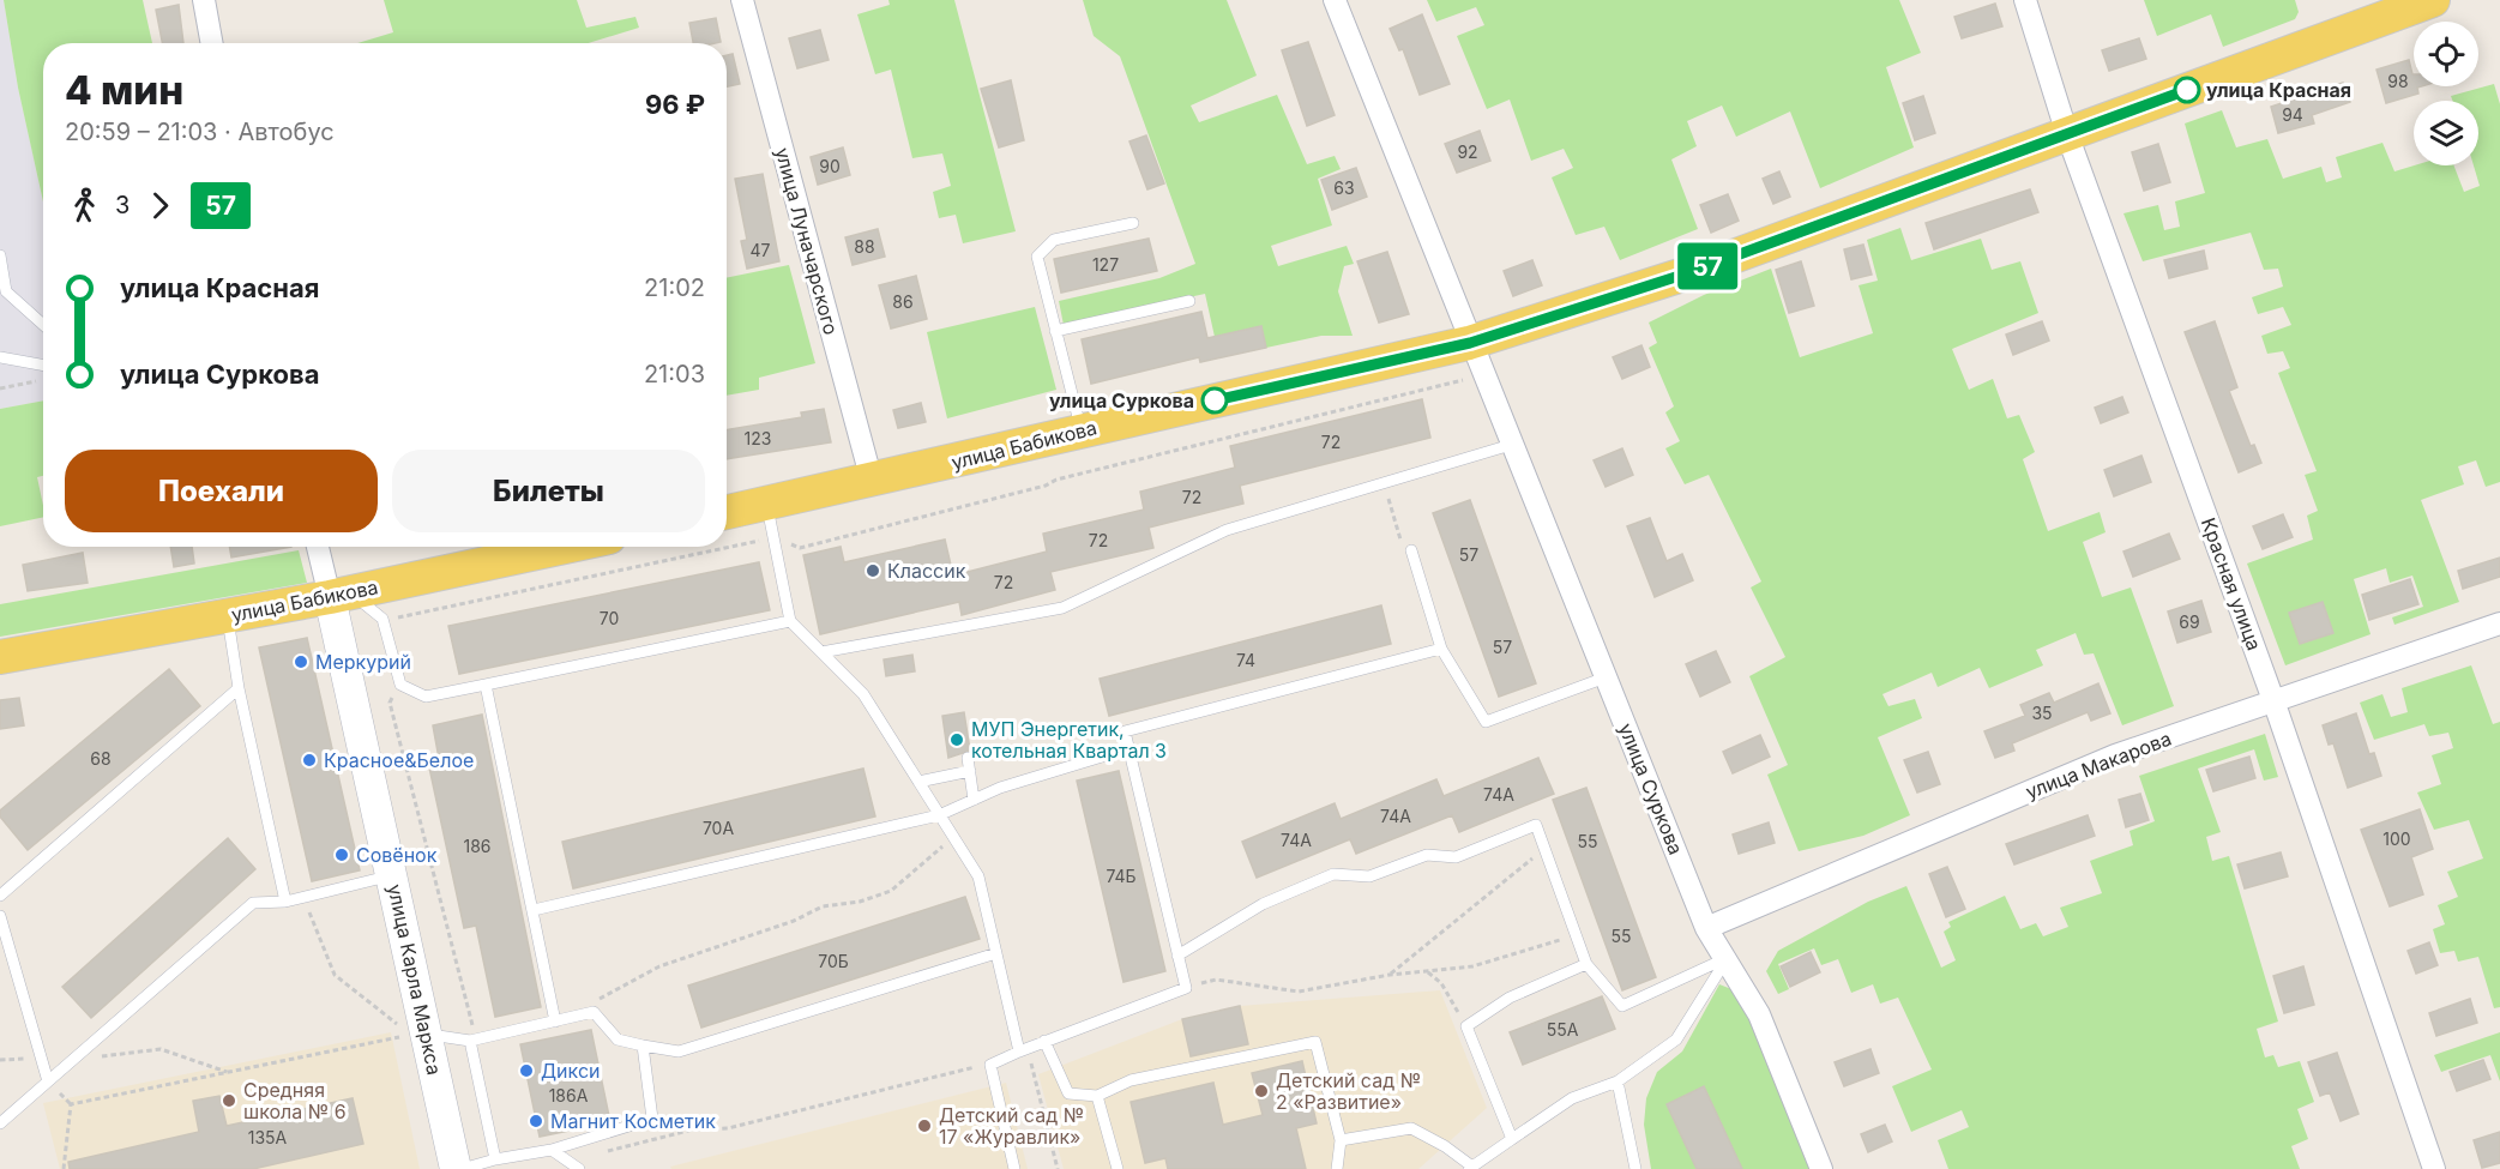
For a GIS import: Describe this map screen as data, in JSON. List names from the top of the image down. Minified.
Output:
{"streets":{"main road":["улица Бабикова"],"street":["улица Луначарского","Красная улица","улица Макарова","улица Суркова","улица Карла Маркса"]},"crossings":[["улица Луначарского","улица Бабикова"],["улица Бабикова","Красная улица"],["улица Бабикова","улица Суркова"],["улица Бабикова","улица Карла Маркса"],["Красная улица","улица Макарова"],["улица Макарова","улица Суркова"]],"places":["улица Красная","улица Суркова","Классик","Меркурий","МУП Энергетик, котельная Квартал З","Красное&Белое","Совёнок","Дикси","Детский сад № 2 «Развитие»","Средняя школа № 6","Магнит Косметик","Детский сад № 17 «Журавлик»"],"lines":["bus line 57"],"house_numbers":["98","94","92","90","63","88","47","127","86","123","72","72","72","57","72","70","69","57","74","35","68","74А","74А","70А","100","74А","55","186","74Б","55","70Б","55А","186А","135А"],"page":{"on_map":"57","heading":["4 мин","20:59 – 21:03 · Автобус","96 ₽"],"legs":["3","57"],"list":[{"name":"улица Красная","value":"21:02"},{"name":"улица Суркова","value":"21:03"}],"buttons":["Поехали","Билеты"]}}
